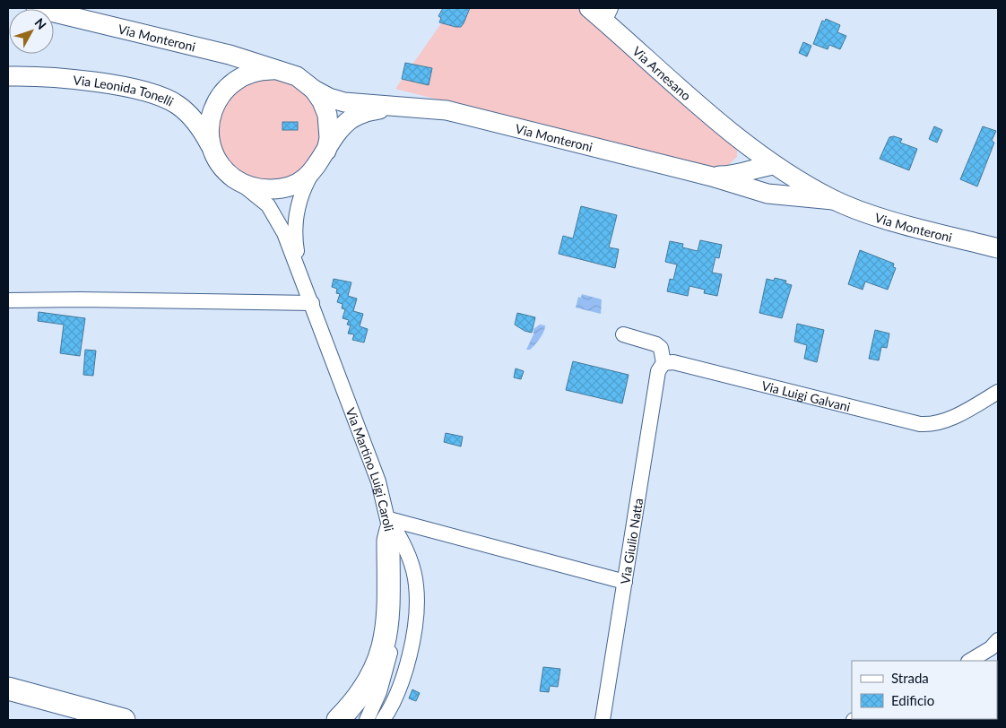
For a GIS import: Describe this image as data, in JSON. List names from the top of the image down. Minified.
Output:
{"streets":{"main road":["Via Monteroni","Via Arnesano","Via Leonida Tonelli"],"street":["Via Luigi Galvani","Via Martino Luigi Caroli","Via Giulio Natta"]},"crossings":[["Via Monteroni","Via Arnesano"],["Via Monteroni","Via Leonida Tonelli"],["Via Monteroni","Via Martino Luigi Caroli"],["Via Leonida Tonelli","Via Martino Luigi Caroli"],["Via Luigi Galvani","Via Giulio Natta"]],"legend":["Strada","Edificio"],"north":"top right"}
